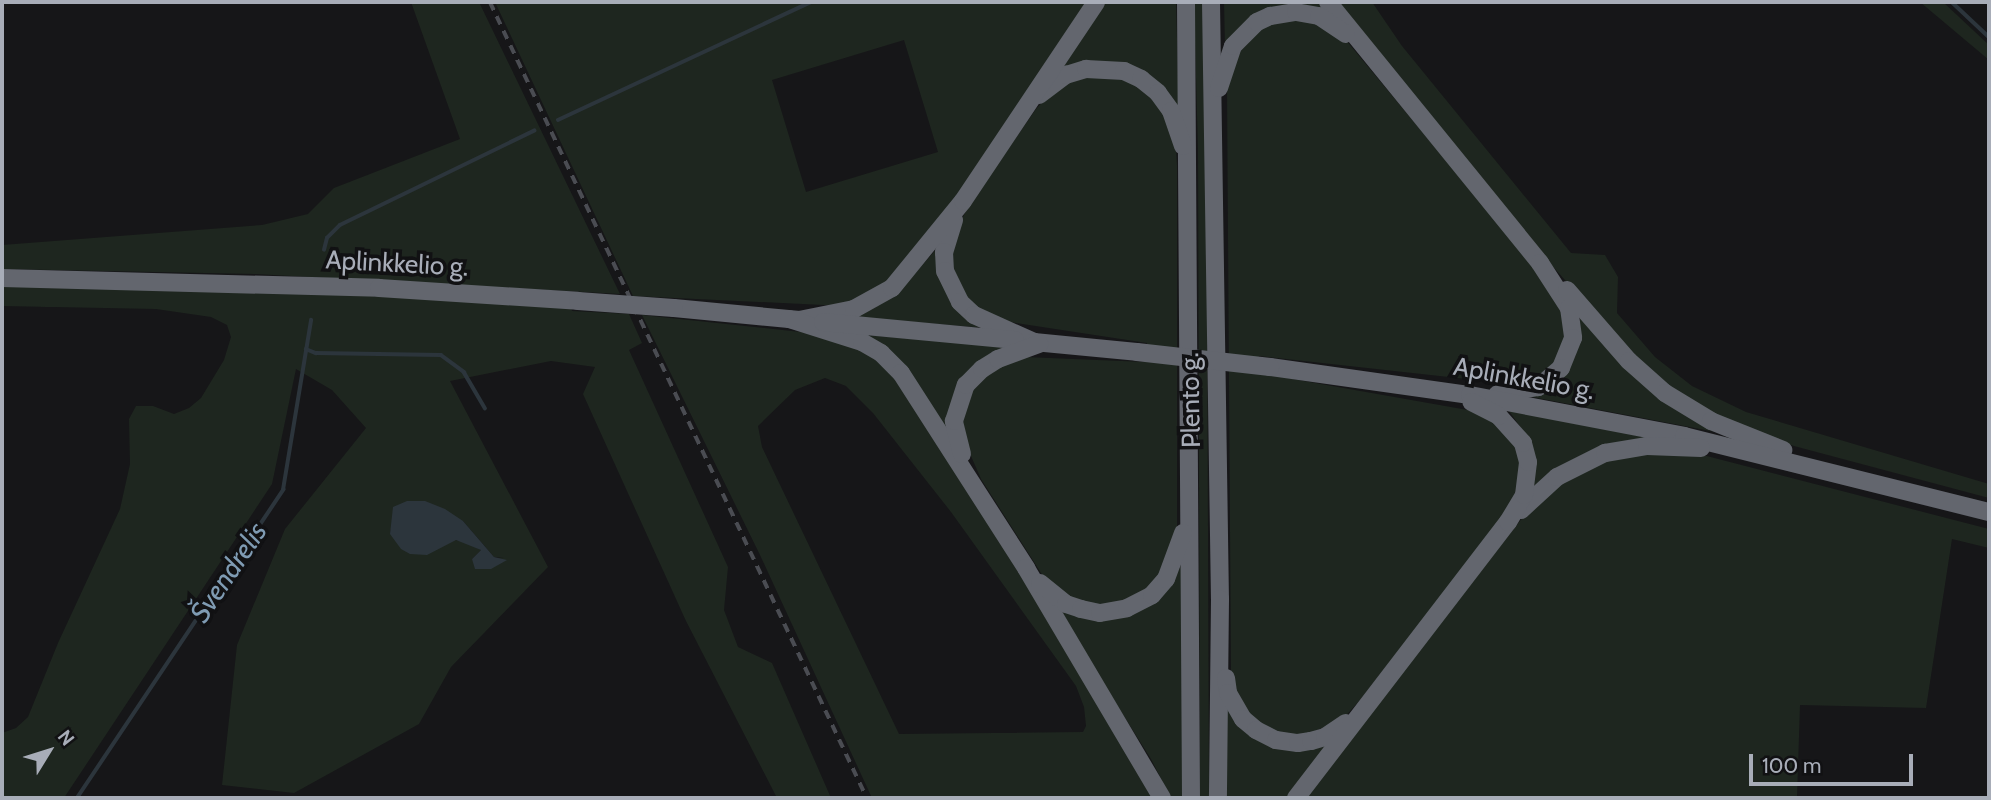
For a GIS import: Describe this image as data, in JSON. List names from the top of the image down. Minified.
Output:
{"streets":{"highway":["Aplinkkelio g.","Plento g."]},"water":["Švendrelis"],"scale_bar":"100 m","north":"top right"}
